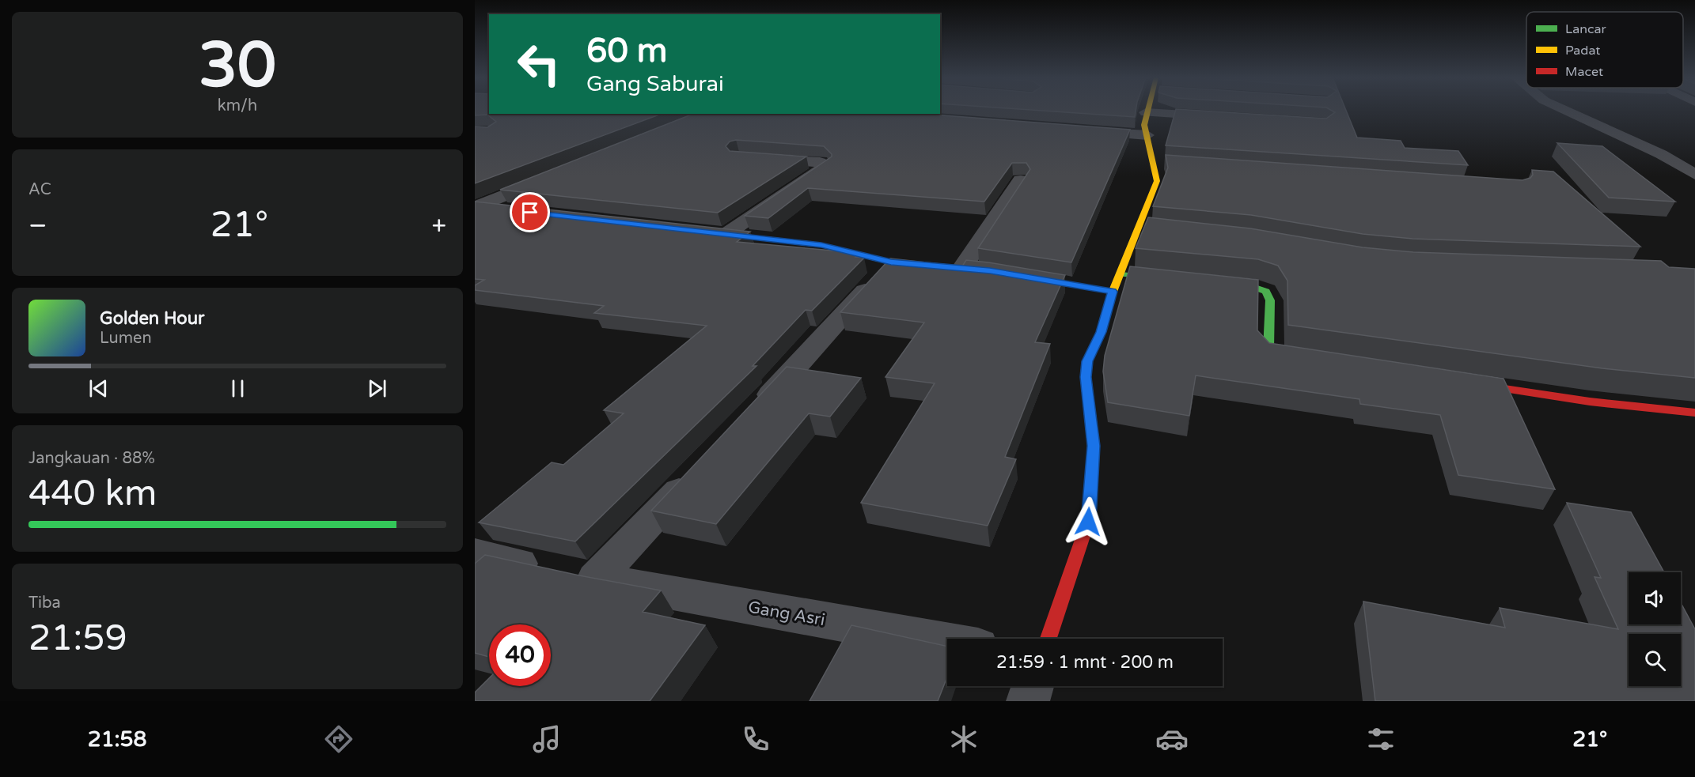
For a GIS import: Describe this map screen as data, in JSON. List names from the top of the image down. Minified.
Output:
{"streets":{"street":["Gang Asri"]},"legend":["Lancar","Padat","Macet"],"page":{"tile":[["30","km/h"],"AC",["Jangkauan · 88%","440 km"],["Tiba","21:59"]],"turn":["60 m","Gang Saburai"],"heat":["−","21°","+"],"song":["Golden Hour","Lumen"],"limit":"40","trip":"21:59 · 1 mnt · 200 m","tabs":["21:58","21°"]}}
